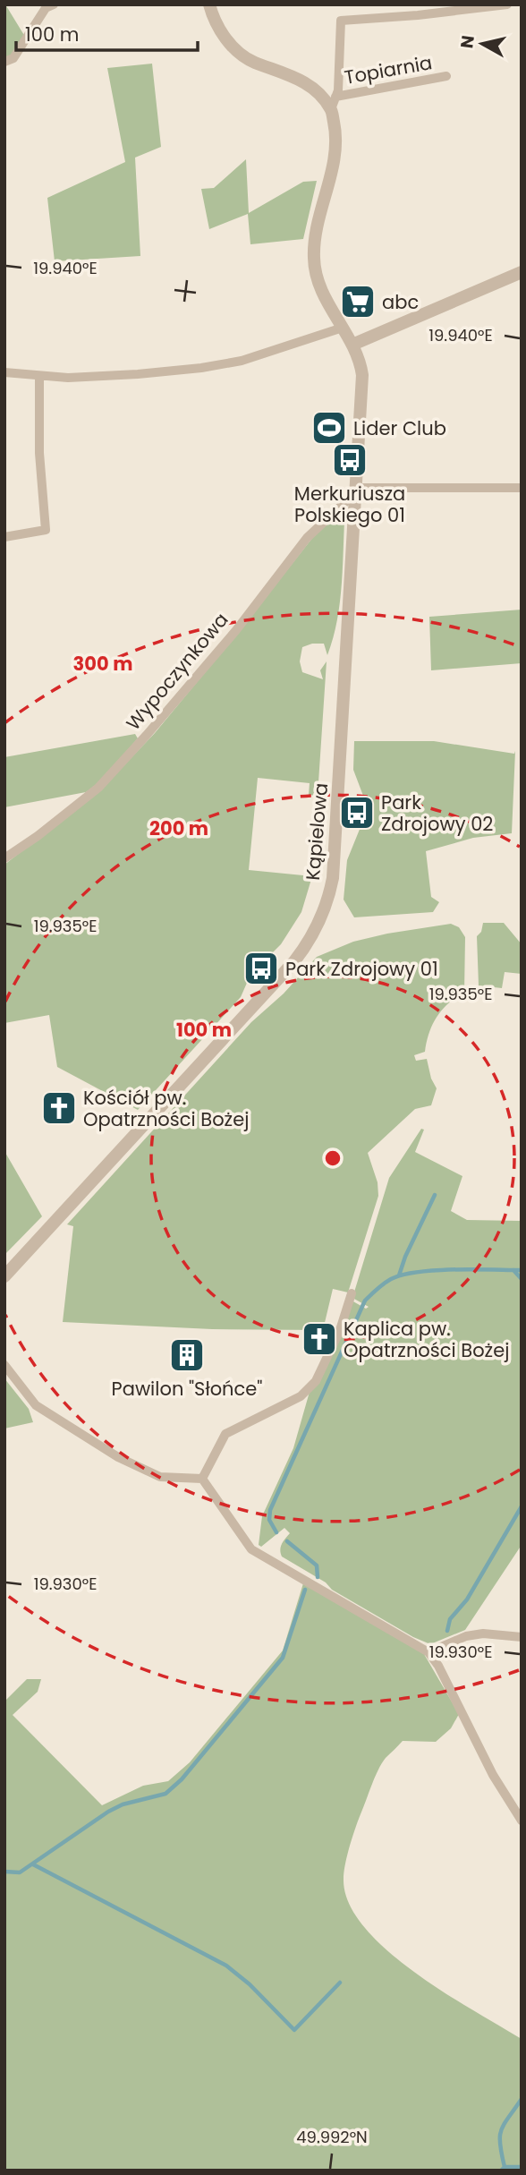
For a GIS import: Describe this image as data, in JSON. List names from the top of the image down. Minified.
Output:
{"streets":{"street":["Topiarnia","Wypoczynkowa","Kąpielowa"]},"crossings":[["Topiarnia","Kąpielowa"],["Wypoczynkowa","Kąpielowa"]],"places":{"supermarket":["abc"],"sports":["Lider Club"],"bus stop":["Merkuriusza Polskiego 01","Park Zdrojowy 02","Park Zdrojowy 01"],"church":["Kościół pw. Opatrzności Bożej","Kaplica pw. Opatrzności Bożej"],"building":["Pawilon \"Słońce\""]},"scale_bar":"100 m","north":"left","coordinates":["19.940°E","19.935°E","19.930°E","49.992°N"],"rings":["300 m","200 m","100 m"]}
